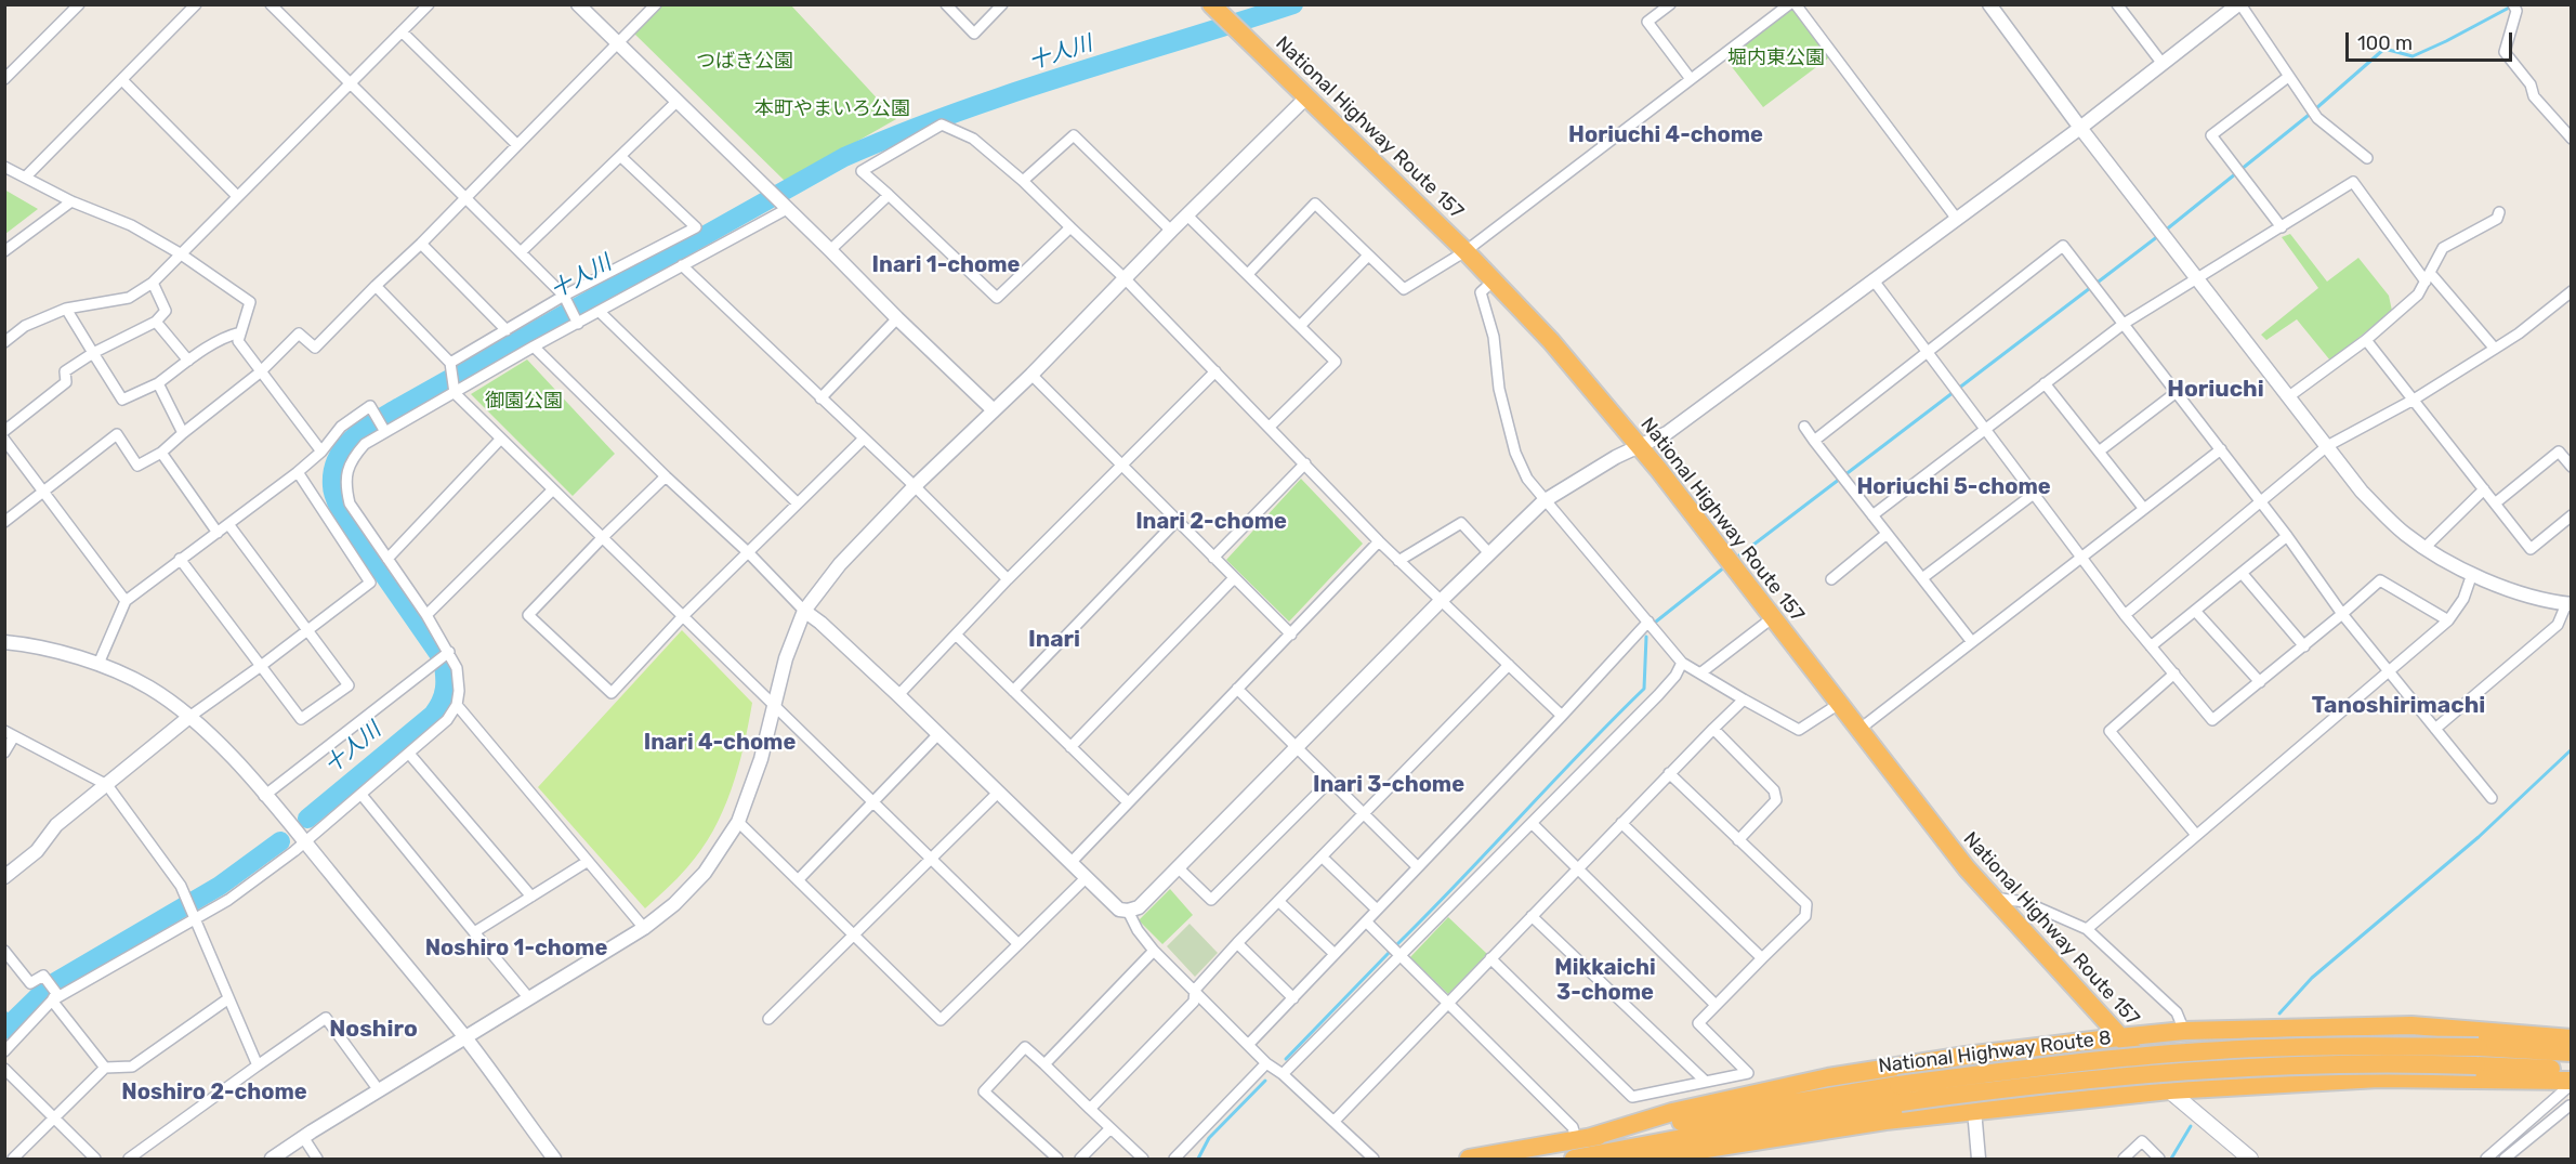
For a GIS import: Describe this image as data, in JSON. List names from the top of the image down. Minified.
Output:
{"streets":{"highway":["National Highway Route 157","National Highway Route 8"]},"districts":["Horiuchi 4-chome","Inari 1-chome","Horiuchi","Horiuchi 5-chome","Inari 2-chome","Inari","Tanoshirimachi","Inari 4-chome","Inari 3-chome","Noshiro 1-chome","Mikkaichi 3-chome","Noshiro","Noshiro 2-chome"],"water":["十人川"],"parks":["堀内東公園","つばき公園","本町やまいろ公園","御園公園"],"scale_bar":"100 m"}
